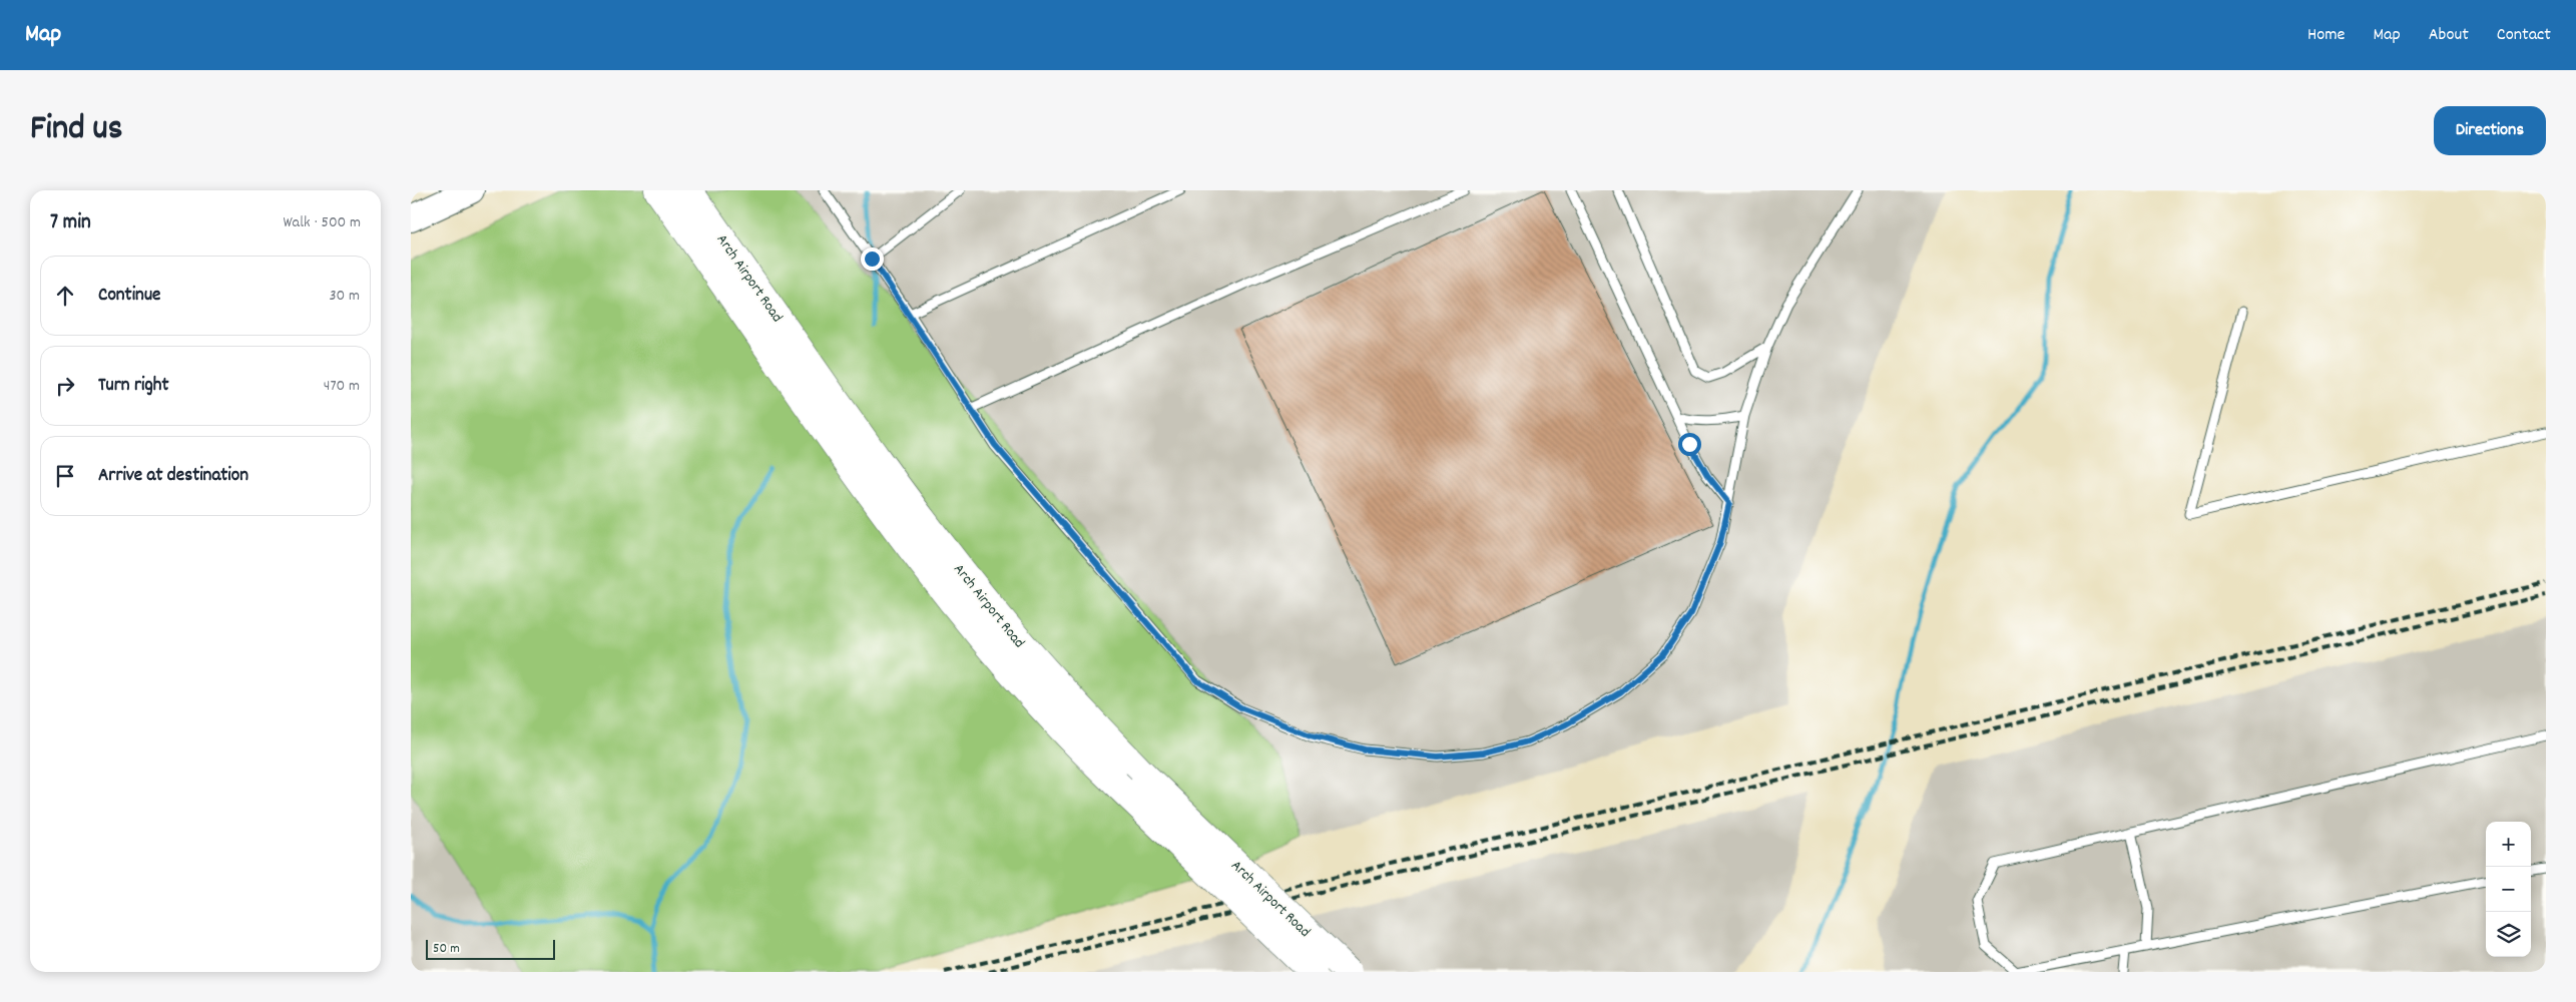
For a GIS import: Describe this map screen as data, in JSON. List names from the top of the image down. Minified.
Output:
{"streets":{"main road":["Arch Airport Road"]},"scale_bar":"50 m","page":{"header":"Map","nav":["Home","Map","About","Contact"],"title":"Find us","buttons":"Directions","heading":["7 min","Walk · 500 m"],"list":[["Continue","30 m"],["Turn right","470 m"],"Arrive at destination"],"map_buttons":["+","−"],"scale":"50 m"}}
